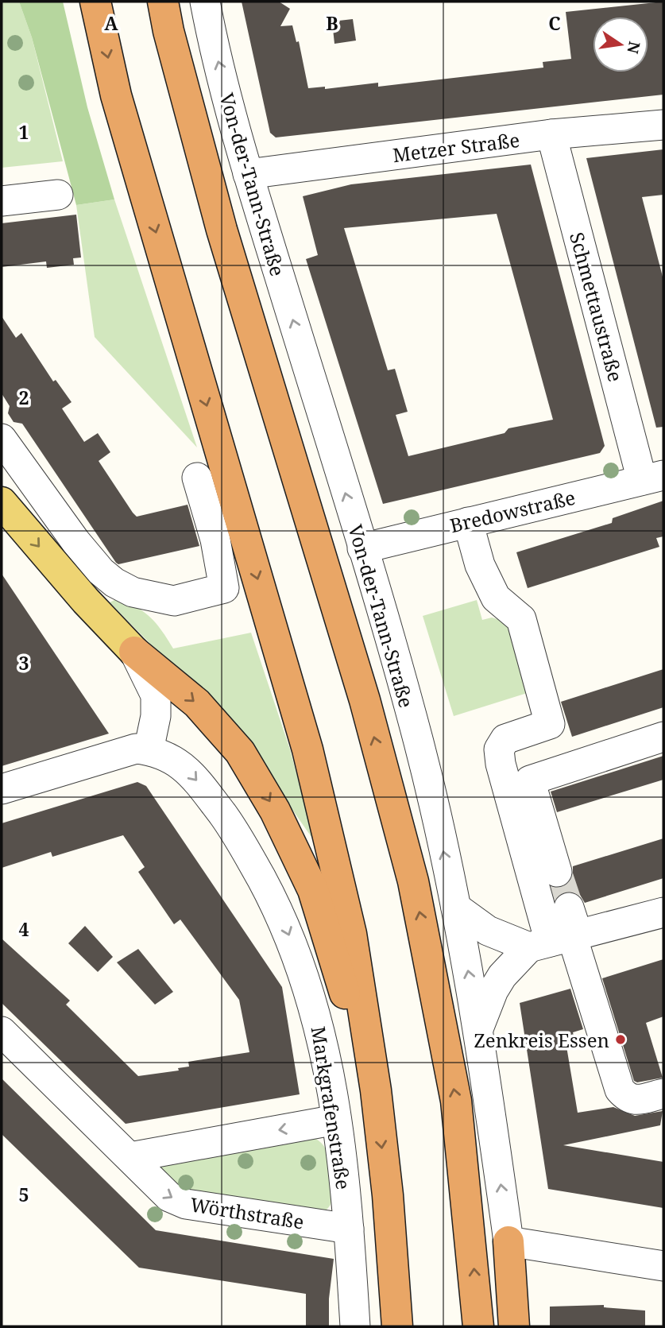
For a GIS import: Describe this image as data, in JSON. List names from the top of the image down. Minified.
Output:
{"streets":{"street":["Metzer Straße","Von-der-Tann-Straße","Schmettaustraße","Bredowstraße","Markgrafenstraße","Wörthstraße"]},"crossings":[["Metzer Straße","Von-der-Tann-Straße"],["Metzer Straße","Schmettaustraße"],["Von-der-Tann-Straße","Bredowstraße"],["Schmettaustraße","Bredowstraße"],["Markgrafenstraße","Wörthstraße"]],"one_way":["Von-der-Tann-Straße","Markgrafenstraße","Wörthstraße"],"places":["Zenkreis Essen"],"north":"right","grid":{"columns":["A","B","C"],"rows":["1","2","3","4","5"]}}
